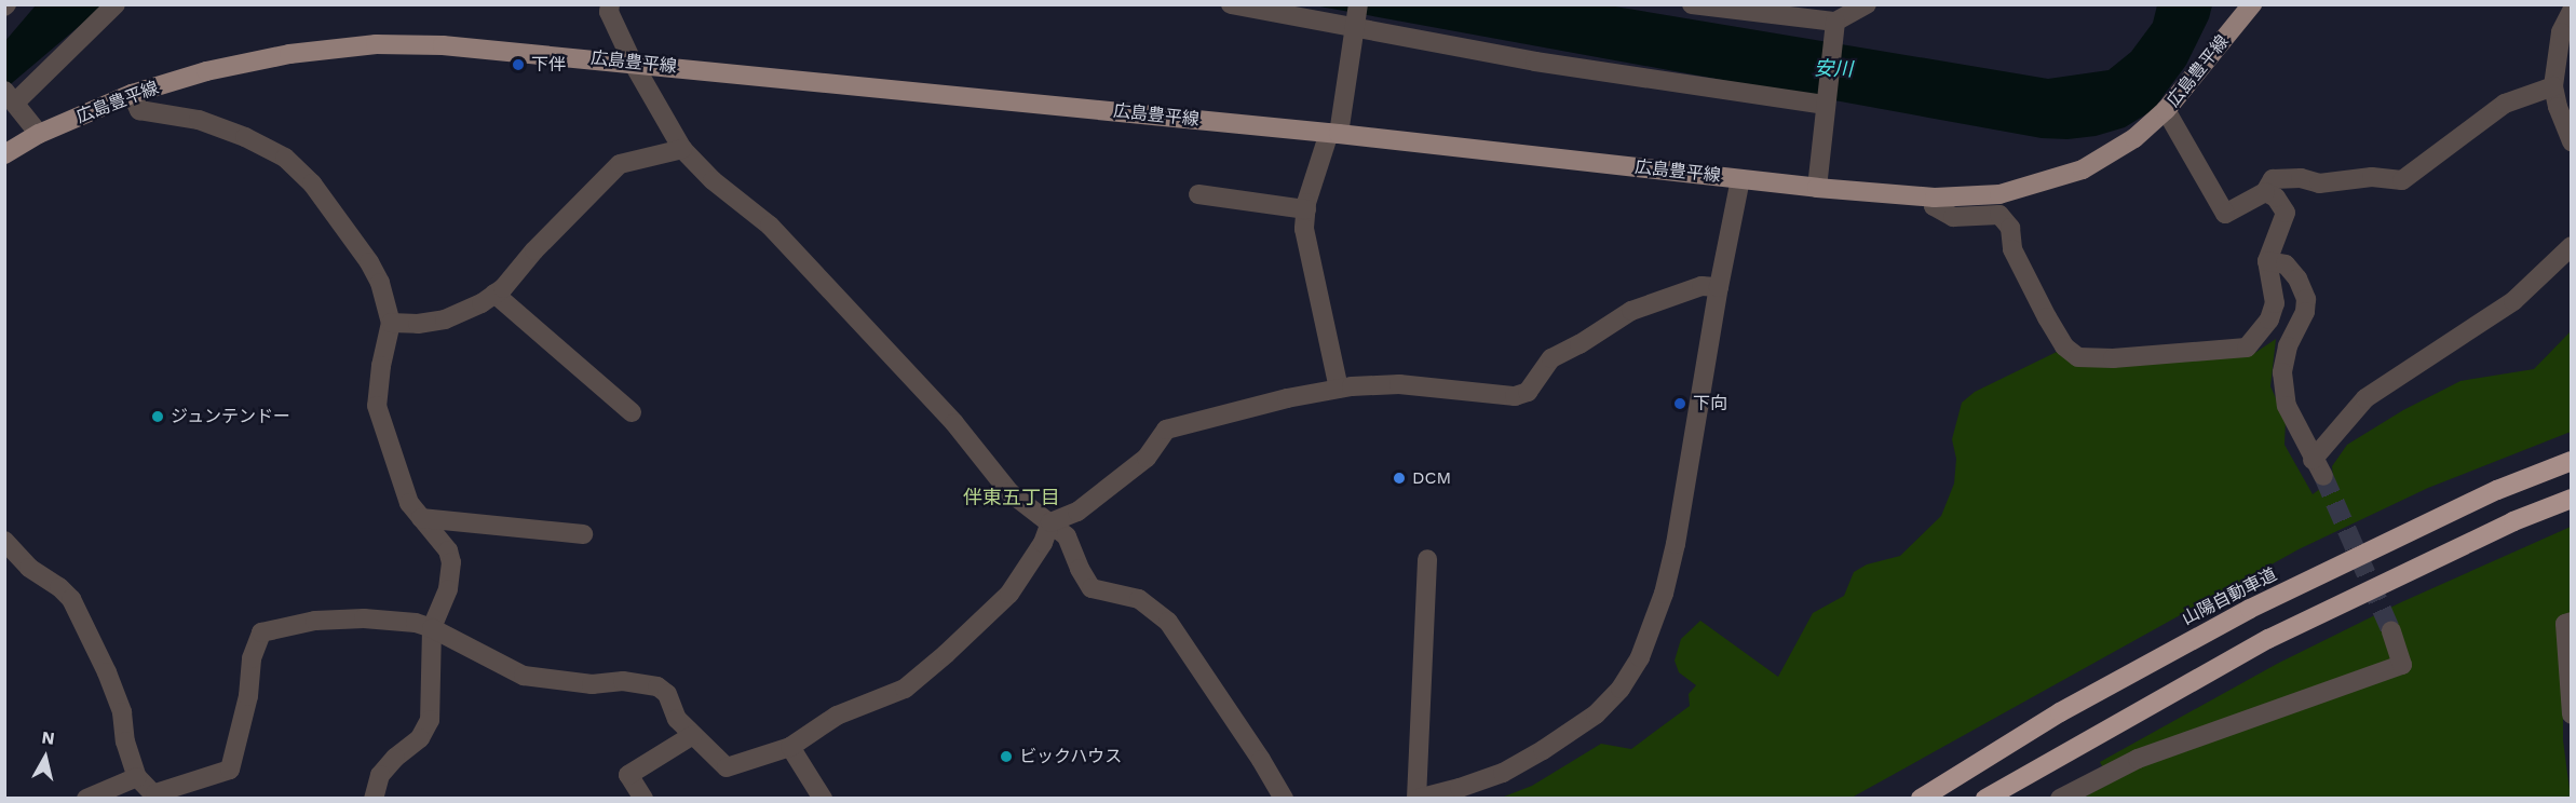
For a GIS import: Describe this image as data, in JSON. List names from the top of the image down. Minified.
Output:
{"streets":{"highway":["山陽自動車道"],"main road":["広島豊平線"]},"districts":["伴東五丁目"],"water":["安川"],"places":["下伴","下向","ジュンテンドー","DCM","ビックハウス"],"north":"top"}
